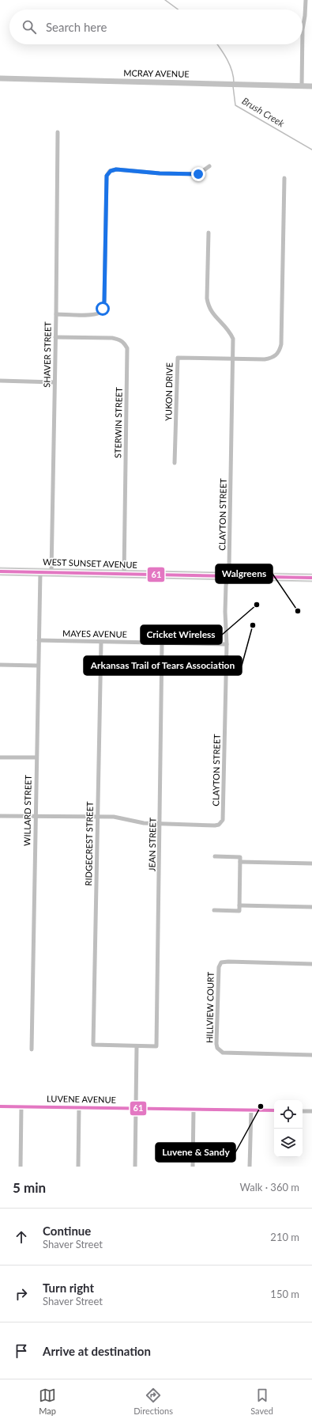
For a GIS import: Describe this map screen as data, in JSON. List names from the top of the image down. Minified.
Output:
{"streets":{"highway":["WEST SUNSET AVENUE"],"street":["MCRAY AVENUE","SHAVER STREET","YUKON DRIVE","STERWIN STREET","CLAYTON STREET","MAYES AVENUE","WILLARD STREET","RIDGECREST STREET","JEAN STREET","HILLVIEW COURT","LUVENE AVENUE"]},"crossings":[["SHAVER STREET","STERWIN STREET"],["SHAVER STREET","WEST SUNSET AVENUE"],["YUKON DRIVE","CLAYTON STREET"],["STERWIN STREET","WEST SUNSET AVENUE"],["CLAYTON STREET","WEST SUNSET AVENUE"],["CLAYTON STREET","MAYES AVENUE"],["CLAYTON STREET","JEAN STREET"],["WEST SUNSET AVENUE","WILLARD STREET"],["MAYES AVENUE","WILLARD STREET"],["MAYES AVENUE","RIDGECREST STREET"],["MAYES AVENUE","JEAN STREET"],["RIDGECREST STREET","JEAN STREET"]],"water":["Brush Creek"],"places":["Cricket Wireless","Walgreens","Arkansas Trail of Tears Association","Luvene & Sandy"],"lines":["transit line 61"],"page":{"search":"Search here","heading":["5 min","Walk · 360 m"],"list":[["Continue","Shaver Street","210 m"],["Turn right","Shaver Street","150 m"],"Arrive at destination"],"nav":["Map","Directions","Saved"]}}
